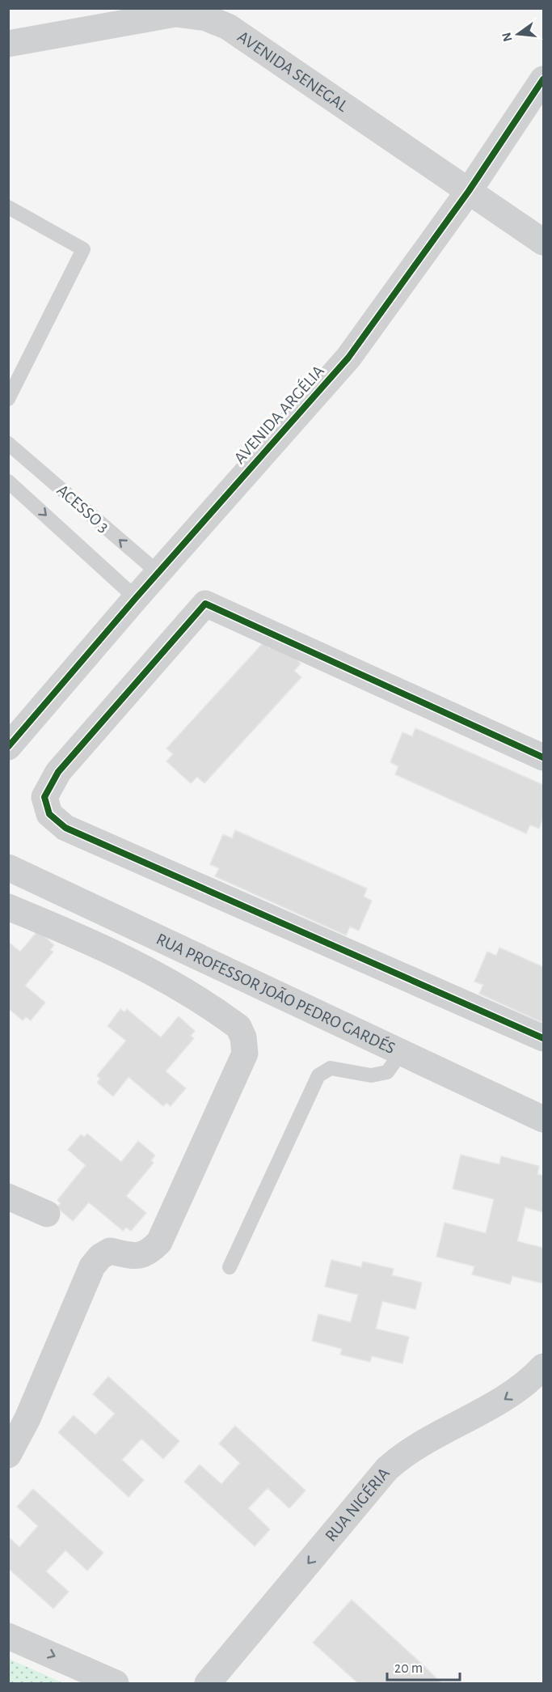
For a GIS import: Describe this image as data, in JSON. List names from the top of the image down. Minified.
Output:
{"streets":{"street":["AVENIDA SENEGAL","AVENIDA ARGÉLIA","RUA PROFESSOR JOÃO PEDRO GARDÉS","RUA NIGÉRIA"],"lane":["ACESSO 3"]},"crossings":[["AVENIDA SENEGAL","AVENIDA ARGÉLIA"],["AVENIDA ARGÉLIA","ACESSO 3"]],"one_way":["RUA NIGÉRIA"],"scale_bar":"20 m","north":"left"}
